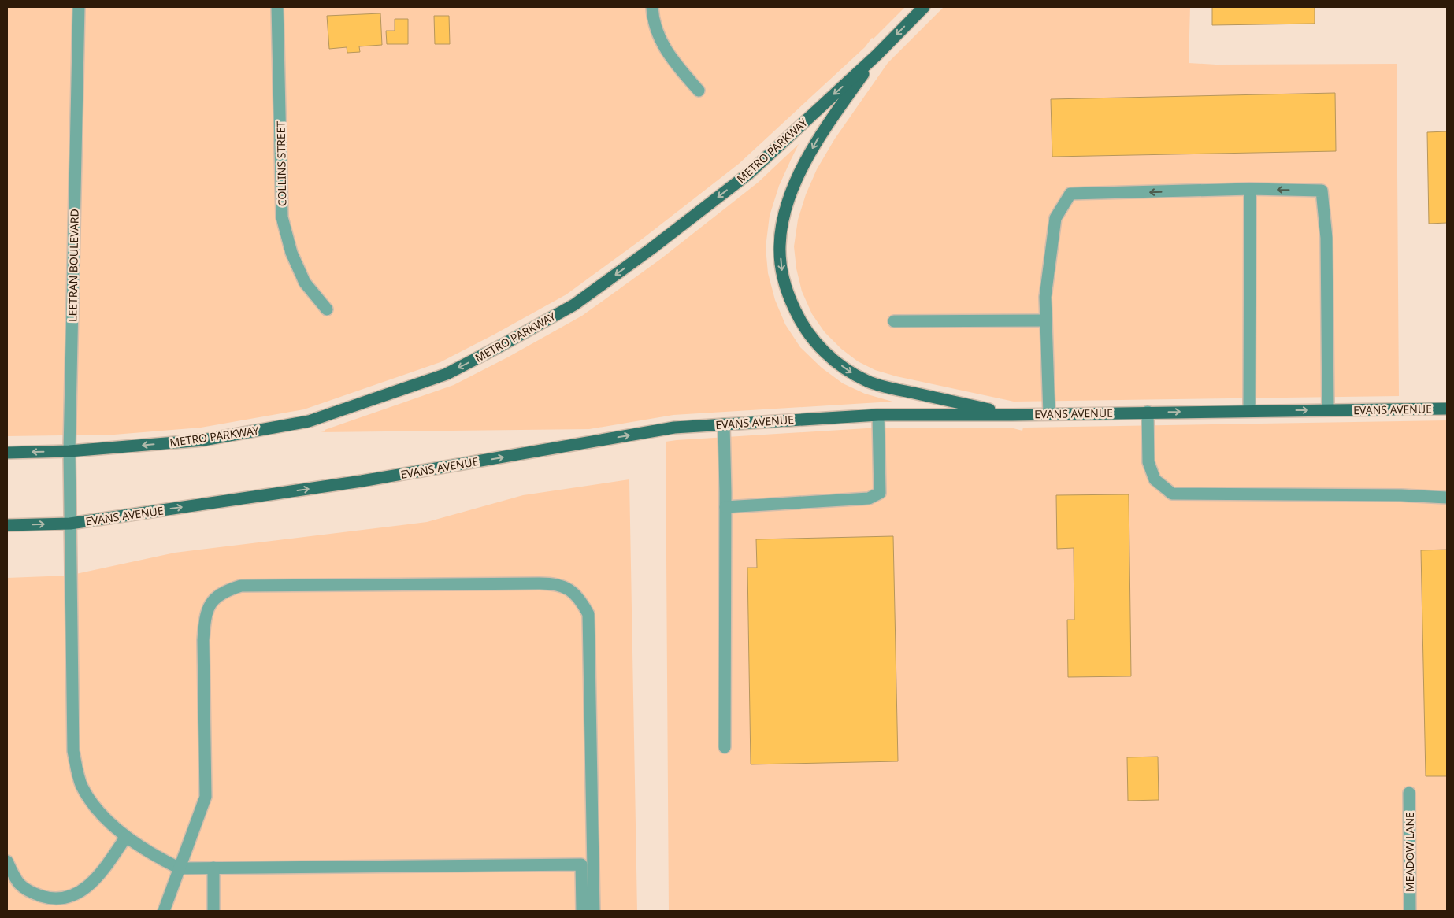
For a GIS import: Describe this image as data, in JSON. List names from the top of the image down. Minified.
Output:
{"streets":{"main road":["METRO PARKWAY","EVANS AVENUE"],"street":["COLLINS STREET","LEETRAN BOULEVARD","MEADOW LANE"]},"crossings":[["METRO PARKWAY","LEETRAN BOULEVARD"],["LEETRAN BOULEVARD","EVANS AVENUE"]],"one_way":["METRO PARKWAY","EVANS AVENUE"]}
